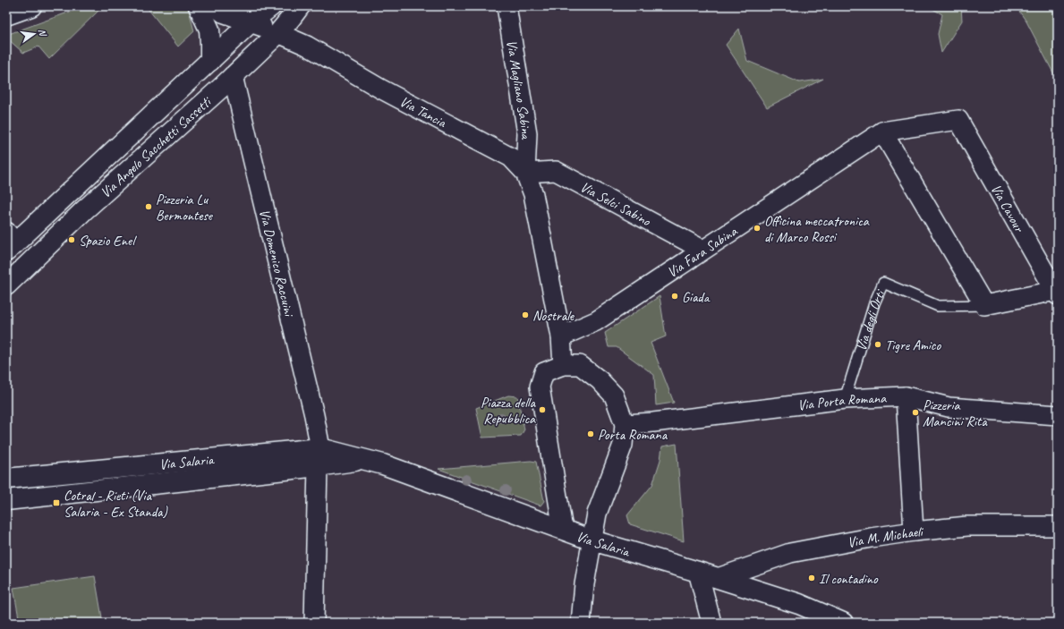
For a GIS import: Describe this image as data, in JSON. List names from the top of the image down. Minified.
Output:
{"streets":{"main road":["Via Tancia","Via Angelo Sacchetti Sassetti","Via Salaria"],"street":["Via Magliano Sabina","Via Selci Sabino","Via Cavour","Via Fara Sabina","Via Domenico Raccuini","Via degli Orti","Via Porta Romana","Via M. Michaeli"]},"crossings":[["Via Magliano Sabina","Via Tancia"],["Via Magliano Sabina","Via Selci Sabino"],["Via Tancia","Via Angelo Sacchetti Sassetti"],["Via Tancia","Via Selci Sabino"],["Via Tancia","Via Fara Sabina"],["Via Angelo Sacchetti Sassetti","Via Domenico Raccuini"],["Via Selci Sabino","Via Fara Sabina"],["Via Cavour","Via Fara Sabina"],["Via Cavour","Via degli Orti"],["Via Domenico Raccuini","Via Salaria"],["Via degli Orti","Via Porta Romana"],["Via Salaria","Via M. Michaeli"]],"places":{"other":["Pizzeria Lu Bermontese","Officina meccatronica di Marco Rossi","Spazio Enel","Giada","Nostrale","Tigre Amico","Piazza della Repubblica","Pizzeria Mancini Rita","Porta Romana","Il contadino"],"transit":["Cotral - Rieti (Via Salaria - Ex Standa)"]},"north":"right"}
